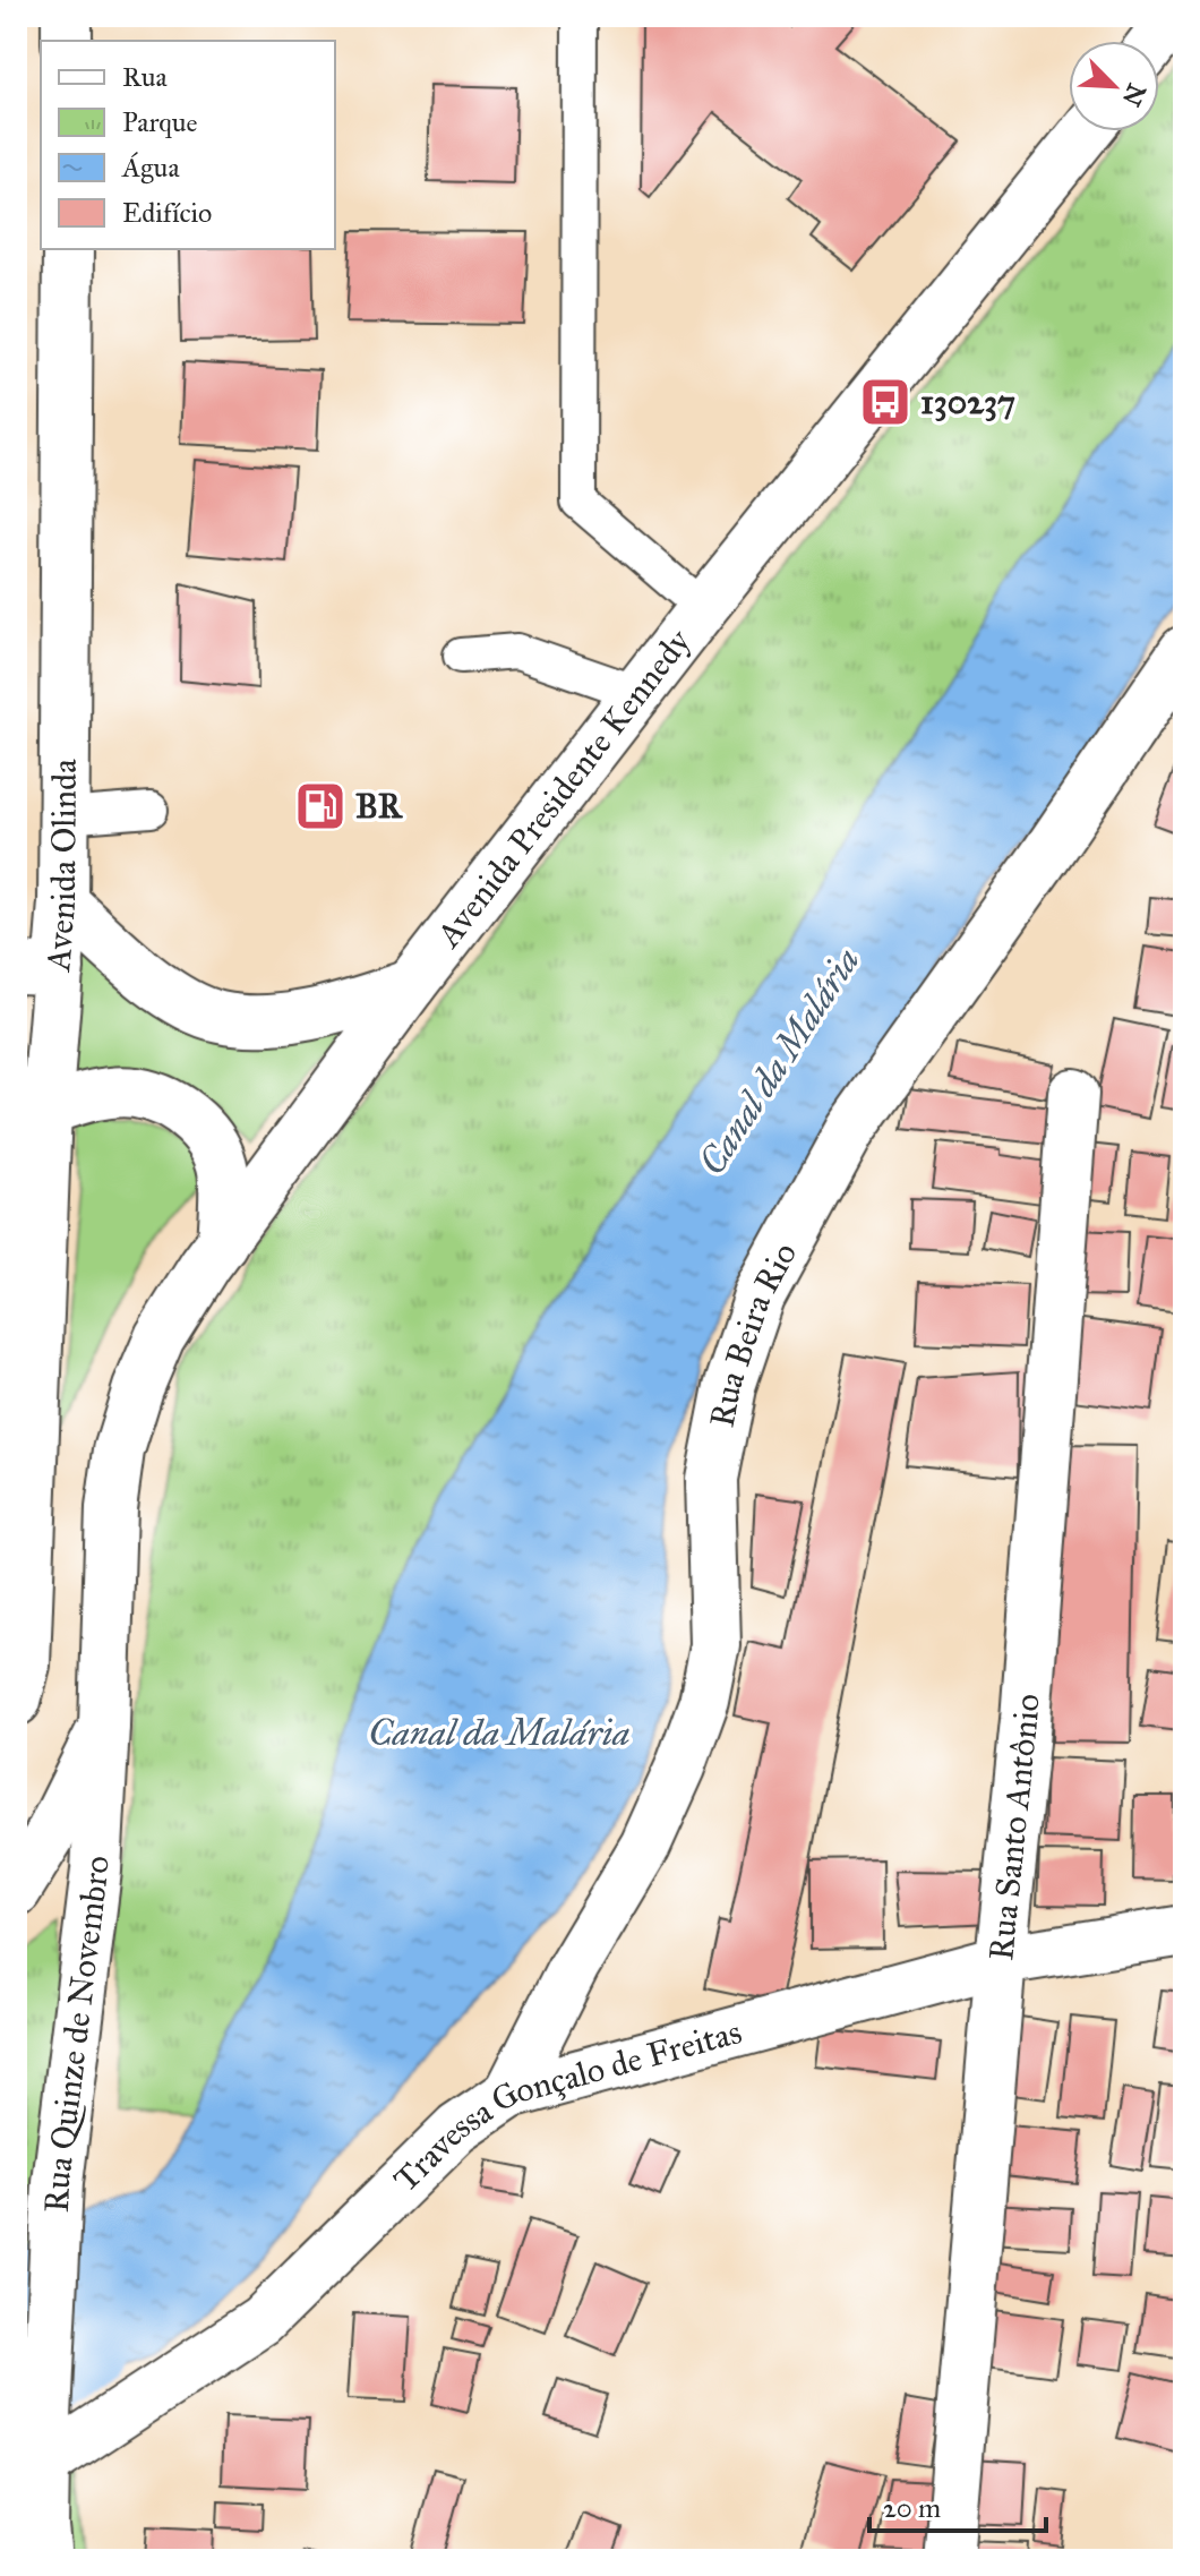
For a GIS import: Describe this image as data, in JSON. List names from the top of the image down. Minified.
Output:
{"streets":{"main road":["Avenida Presidente Kennedy","Avenida Olinda","Rua Beira Rio","Rua Santo Antônio","Rua Quinze de Novembro","Travessa Gonçalo de Freitas"]},"crossings":[["Avenida Presidente Kennedy","Rua Quinze de Novembro"],["Rua Beira Rio","Travessa Gonçalo de Freitas"],["Rua Santo Antônio","Travessa Gonçalo de Freitas"],["Rua Quinze de Novembro","Travessa Gonçalo de Freitas"]],"water":["Canal da Malária"],"places":{"bus stop":["130237"],"fuel station":["BR"]},"legend":["Rua","Parque","Água","Edifício"],"scale_bar":"20 m","north":"bottom right"}
